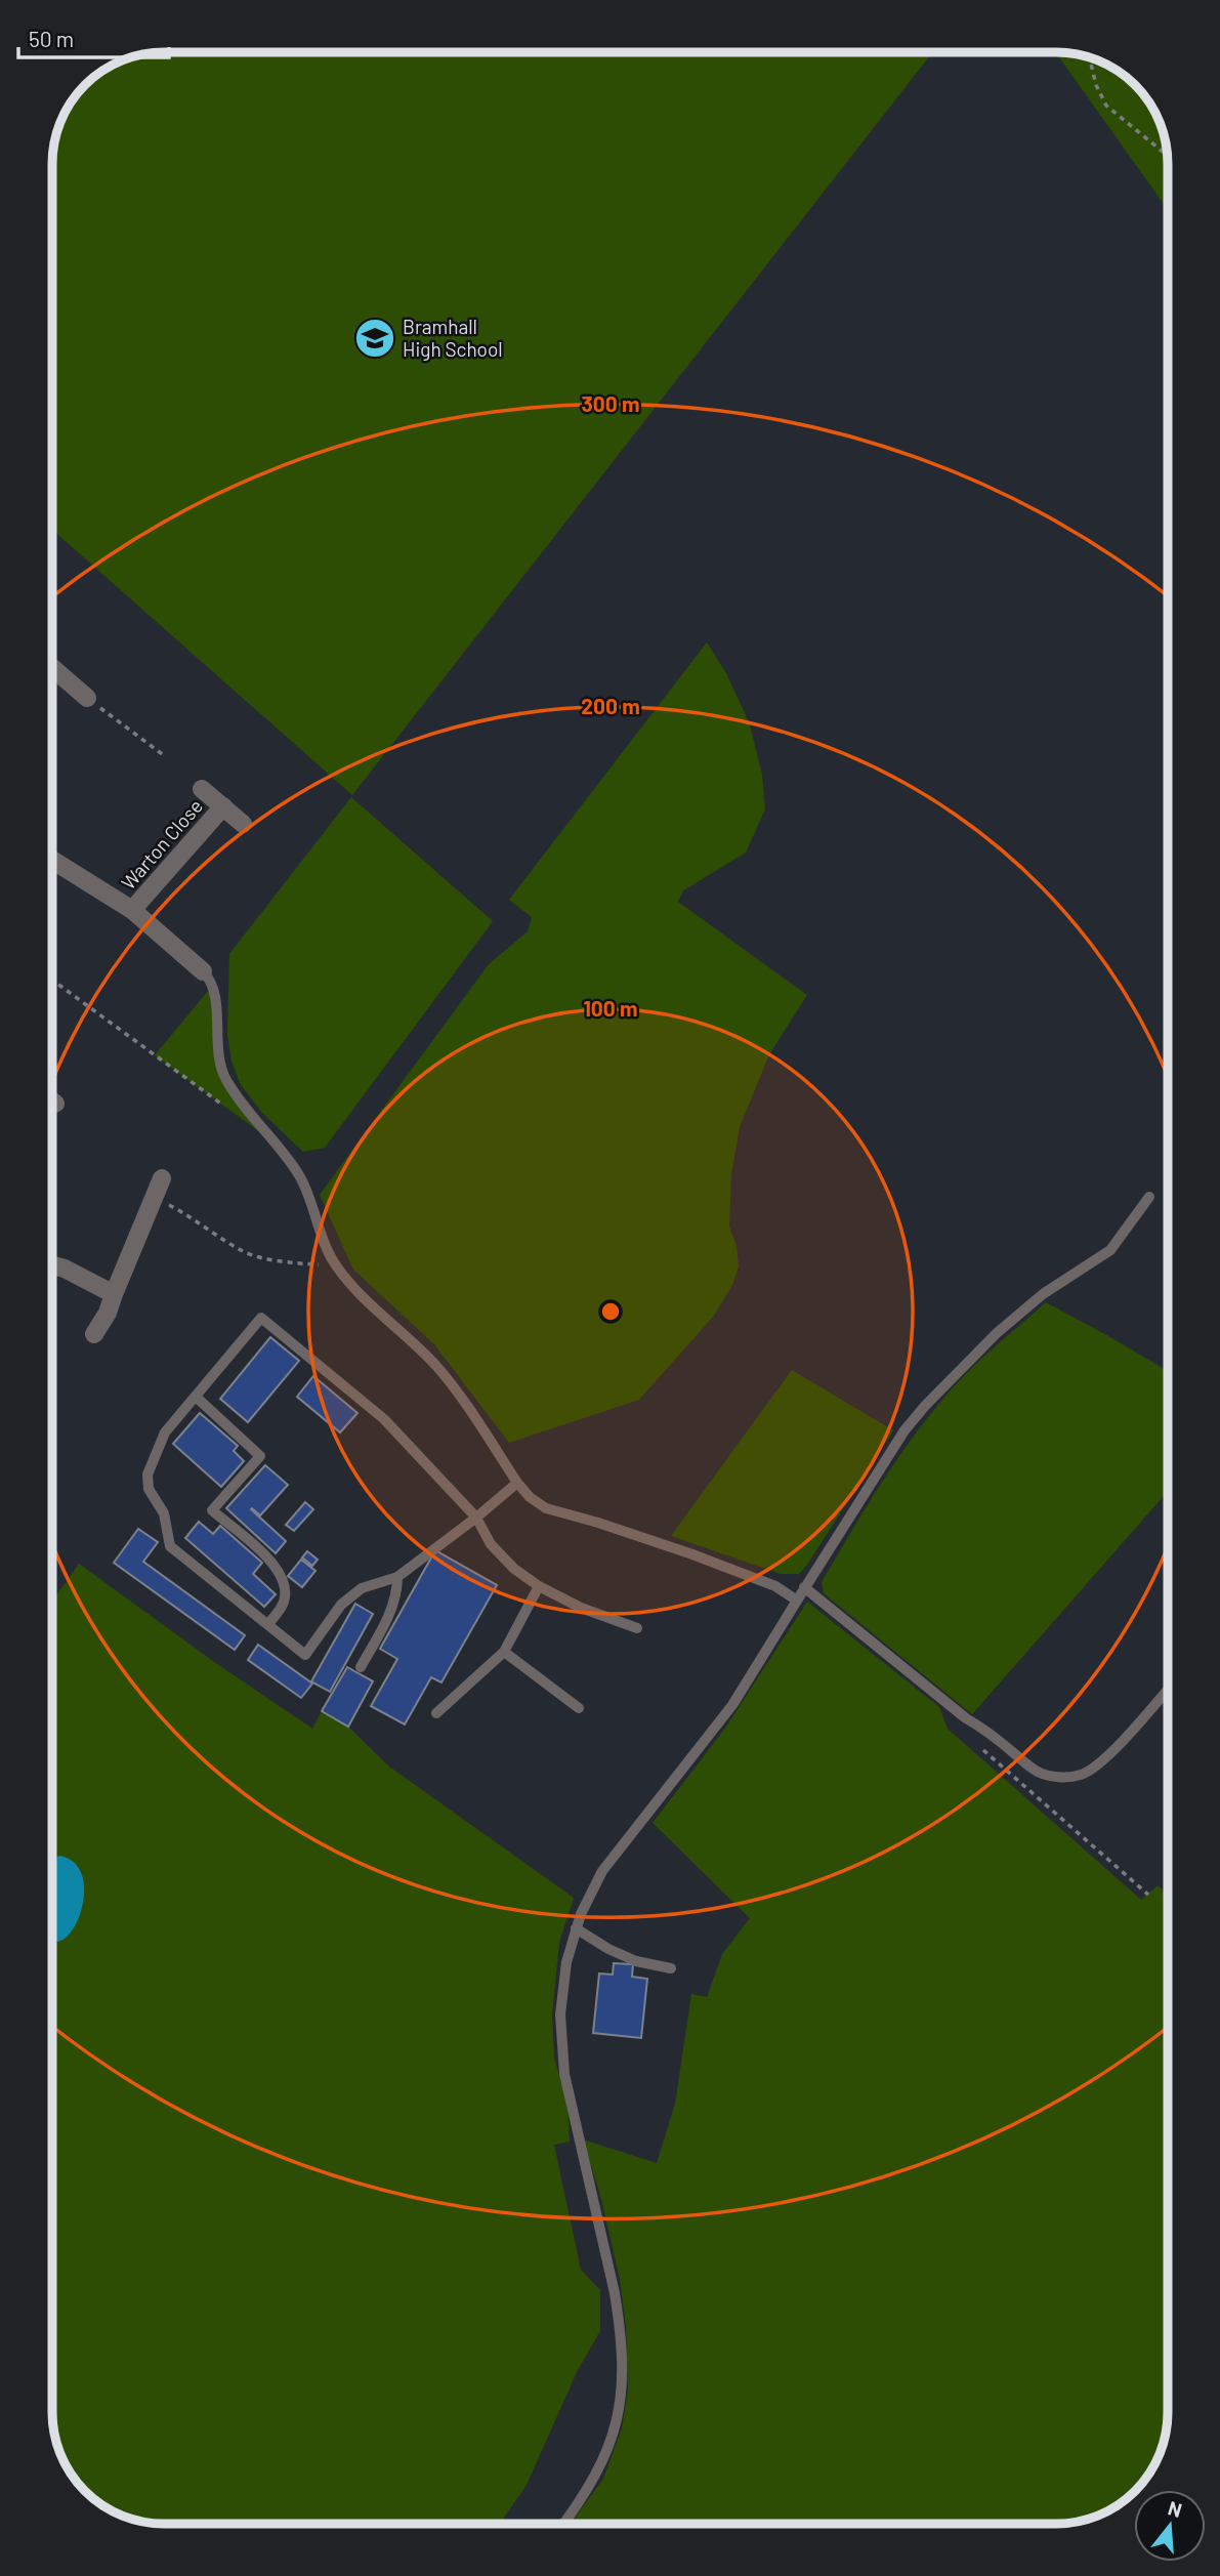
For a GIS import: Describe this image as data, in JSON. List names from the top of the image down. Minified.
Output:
{"streets":{"street":["Warton Close"]},"places":{"school or university":["Bramhall High School"]},"scale_bar":"50 m","north":"top","rings":["300 m","200 m","100 m"]}
